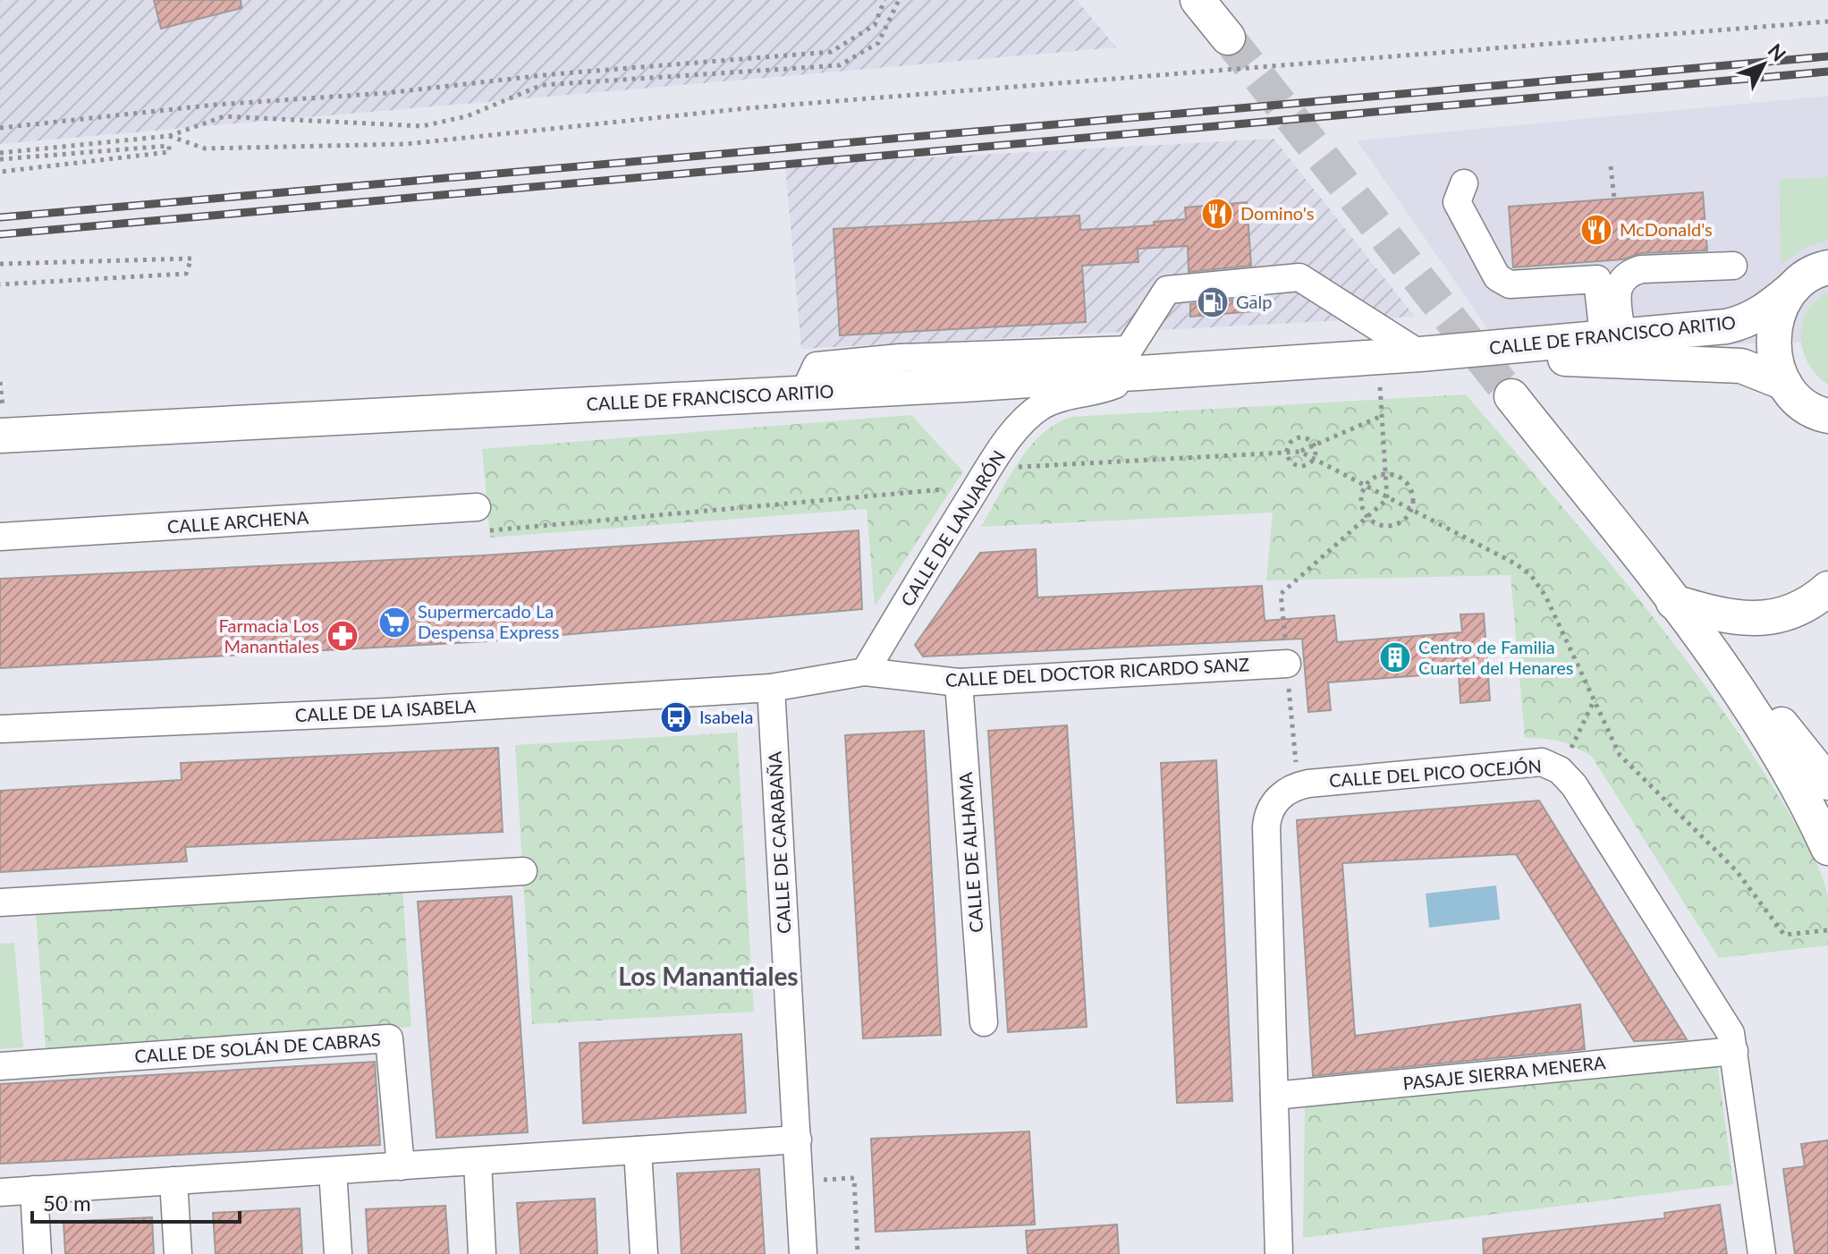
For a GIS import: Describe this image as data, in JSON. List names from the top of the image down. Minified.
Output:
{"streets":{"main road":["CALLE DE FRANCISCO ARITIO"],"street":["CALLE ARCHENA","CALLE DE LANJARÓN","CALLE DEL DOCTOR RICARDO SANZ","CALLE DE LA ISABELA","CALLE DEL PICO OCEJÓN","CALLE DE CARABAÑA","CALLE DE ALHAMA","CALLE DE SOLÁN DE CABRAS","PASAJE SIERRA MENERA"]},"crossings":[["CALLE DE FRANCISCO ARITIO","CALLE DE LANJARÓN"],["CALLE DE LANJARÓN","CALLE DEL DOCTOR RICARDO SANZ"],["CALLE DEL DOCTOR RICARDO SANZ","CALLE DE ALHAMA"],["CALLE DE LA ISABELA","CALLE DE CARABAÑA"],["CALLE DEL PICO OCEJÓN","PASAJE SIERRA MENERA"]],"districts":["Los Manantiales"],"places":{"restaurant":["Domino's","McDonald's"],"fuel station":["Galp"],"supermarket":["Supermercado La Despensa Express"],"pharmacy":["Farmacia Los Manantiales"],"building":["Centro de Familia Cuartel del Henares"],"bus stop":["Isabela"]},"scale_bar":"50 m","north":"top right"}
